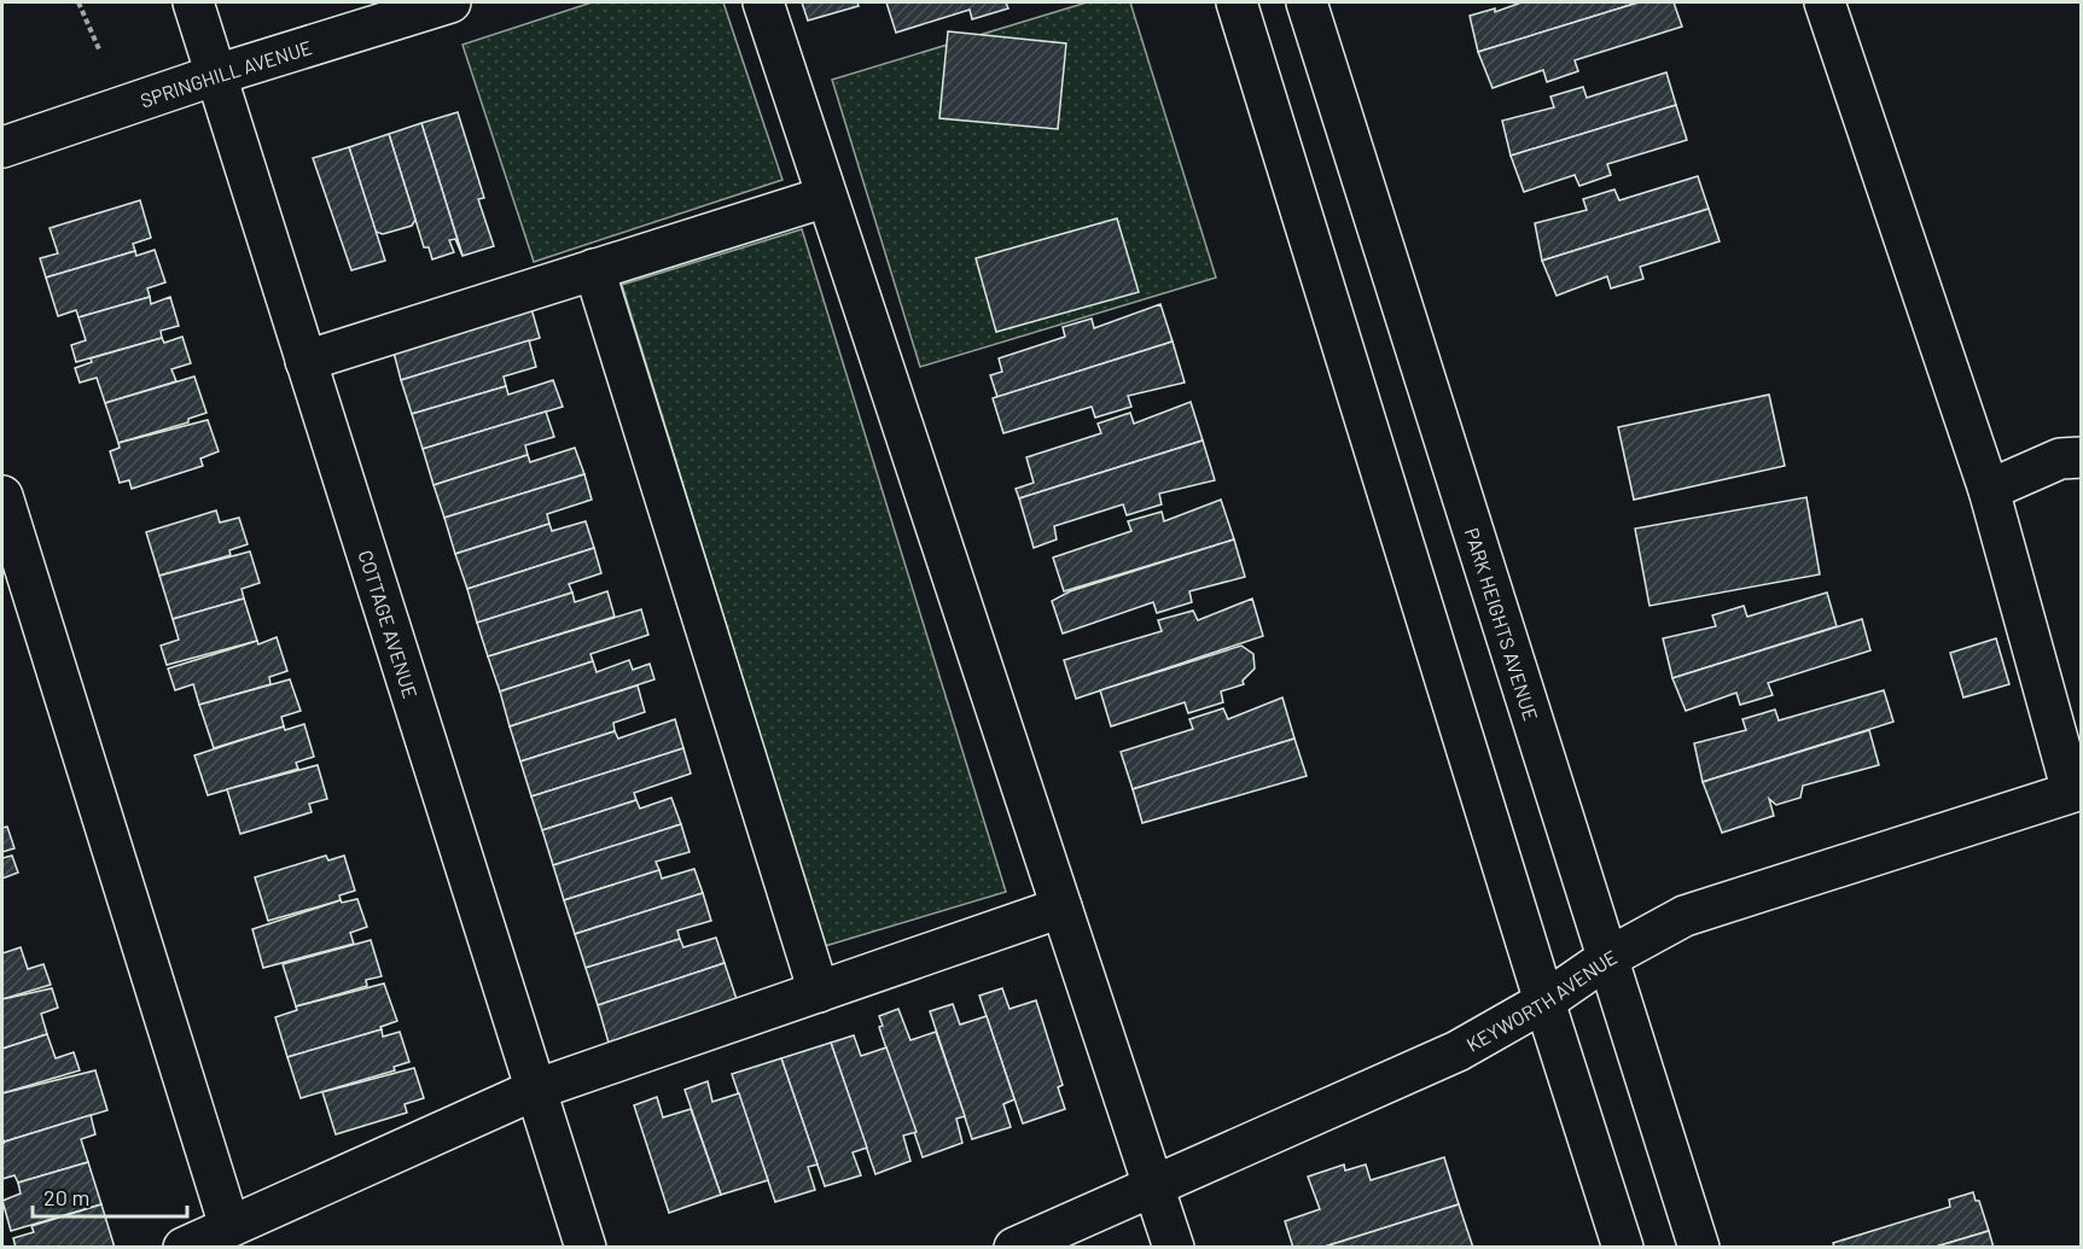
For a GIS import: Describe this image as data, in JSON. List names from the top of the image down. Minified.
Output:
{"streets":{"street":["SPRINGHILL AVENUE","COTTAGE AVENUE","PARK HEIGHTS AVENUE","KEYWORTH AVENUE"]},"crossings":[["SPRINGHILL AVENUE","COTTAGE AVENUE"],["PARK HEIGHTS AVENUE","KEYWORTH AVENUE"]],"scale_bar":"20 m"}
